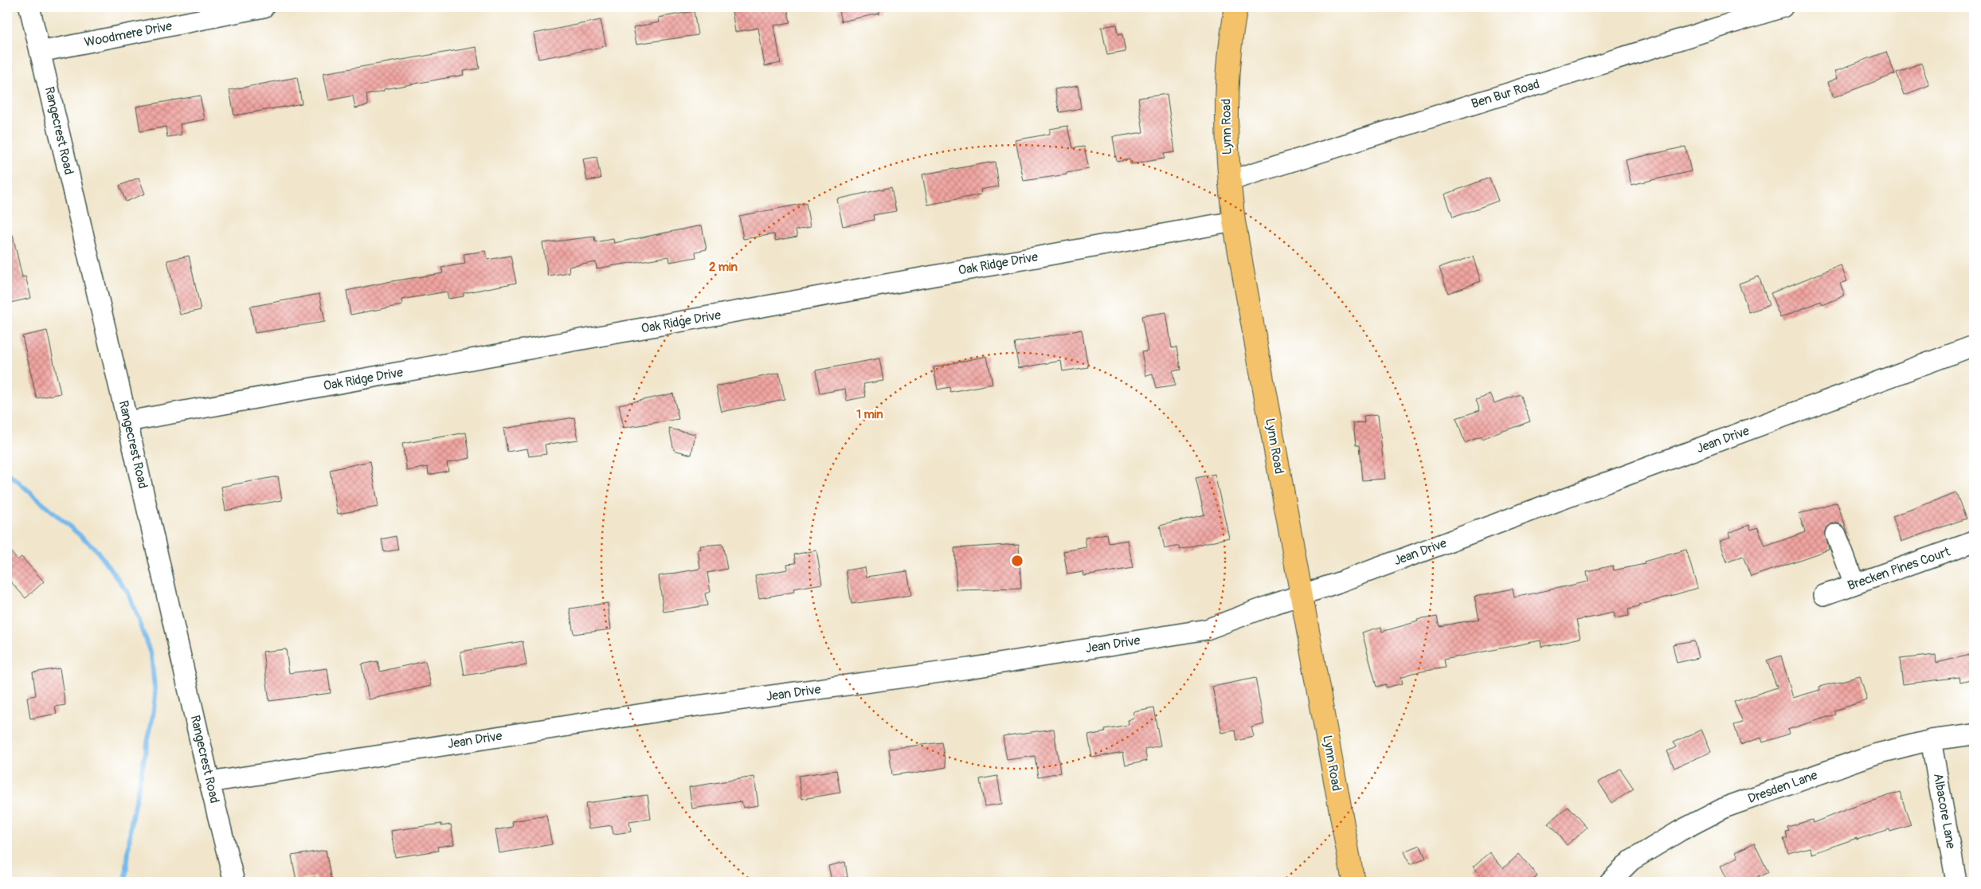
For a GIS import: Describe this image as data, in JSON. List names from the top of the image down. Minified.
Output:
{"streets":{"main road":["Lynn Road"],"street":["Woodmere Drive","Ben Bur Road","Rangecrest Road","Oak Ridge Drive","Jean Drive","Brecken Pines Court","Dresden Lane","Albacore Lane"]},"crossings":[["Woodmere Drive","Rangecrest Road"],["Ben Bur Road","Lynn Road"],["Lynn Road","Oak Ridge Drive"],["Lynn Road","Jean Drive"],["Rangecrest Road","Oak Ridge Drive"],["Rangecrest Road","Jean Drive"],["Dresden Lane","Albacore Lane"]],"rings":["2 min","1 min"]}
